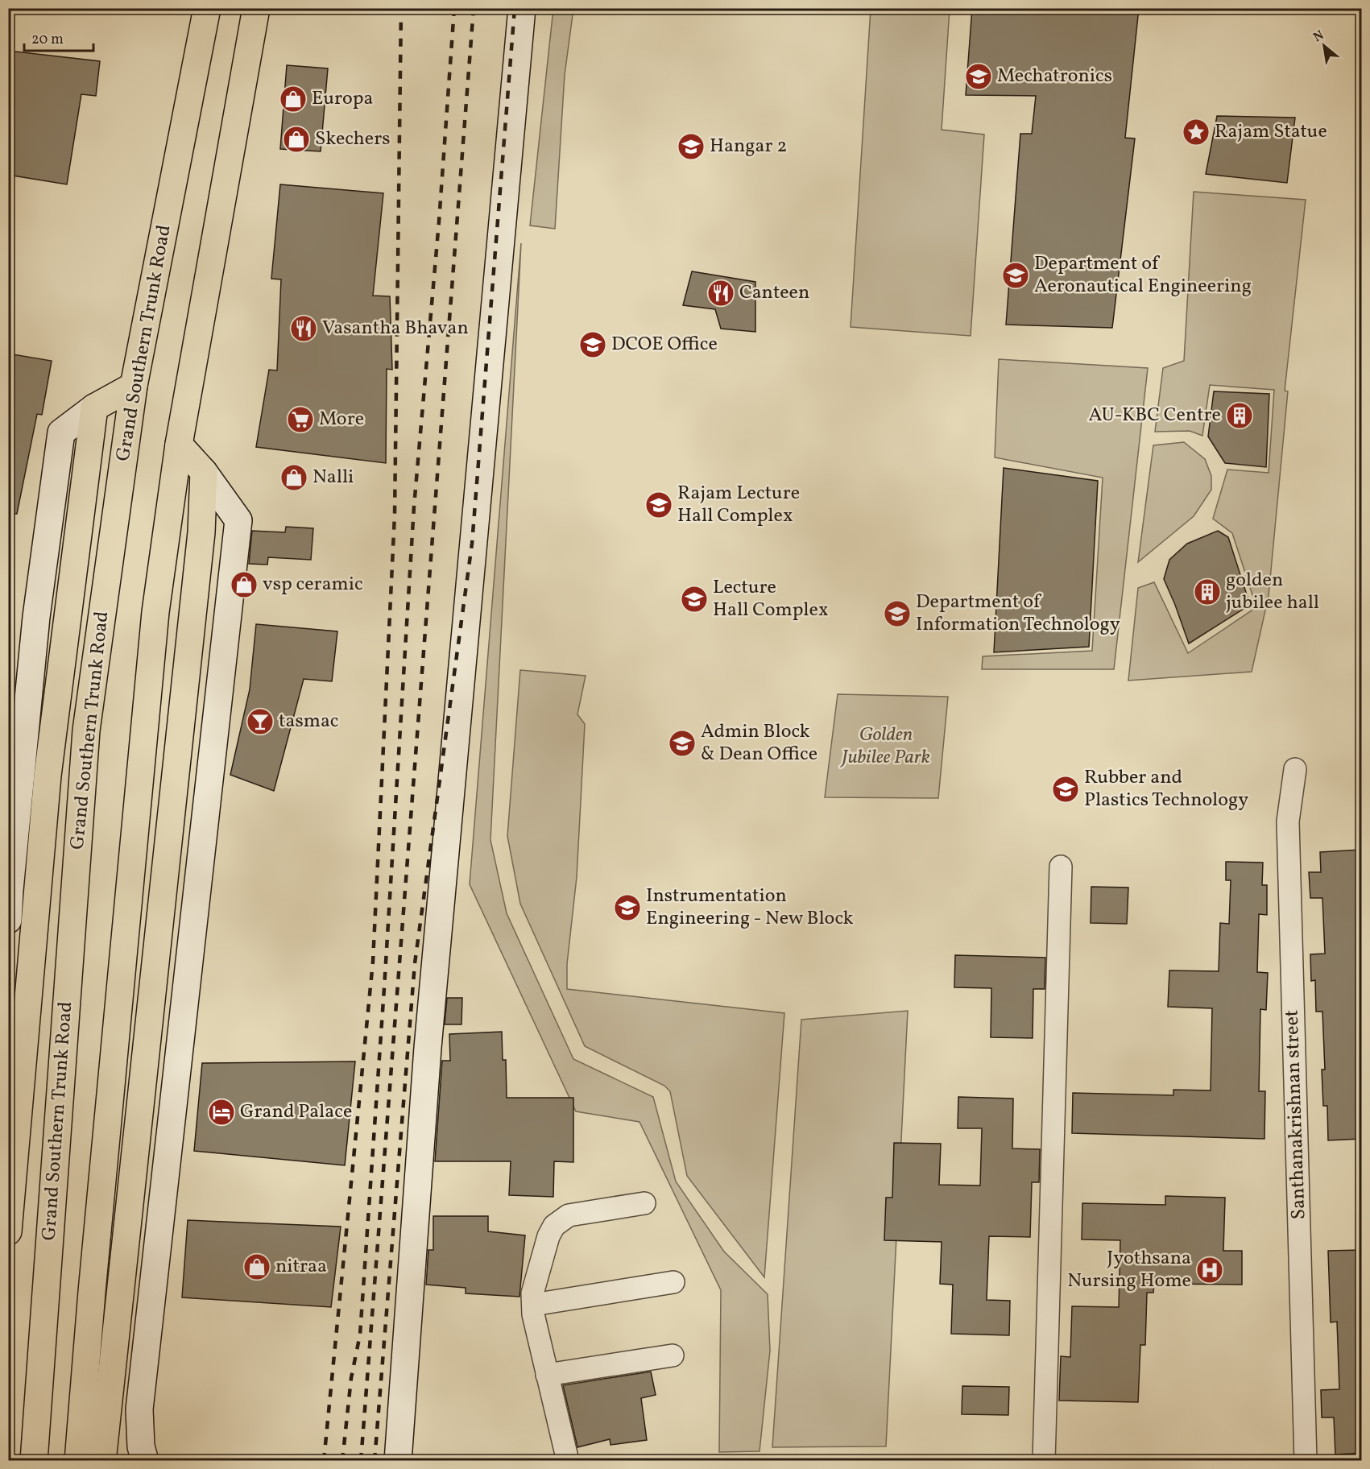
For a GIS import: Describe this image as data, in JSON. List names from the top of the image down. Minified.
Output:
{"streets":{"main road":["Grand Southern Trunk Road"],"street":["Santhanakrishnan street"]},"parks":["Golden Jubilee Park"],"places":{"school or university":["Mechatronics","Hangar 2","Department of Aeronautical Engineering","DCOE Office","Rajam Lecture Hall Complex","Lecture Hall Complex","Department of Information Technology","Admin Block & Dean Office","Rubber and Plastics Technology","Instrumentation Engineering - New Block"],"shop":["Europa","Skechers","Nalli","vsp ceramic","nitraa"],"place":["Rajam Statue"],"restaurant":["Canteen","Vasantha Bhavan"],"building":["AU-KBC Centre","golden jubilee hall"],"supermarket":["More"],"bar":["tasmac"],"hotel":["Grand Palace"],"hospital":["Jyothsana Nursing Home"]},"scale_bar":"20 m","north":"top left"}
